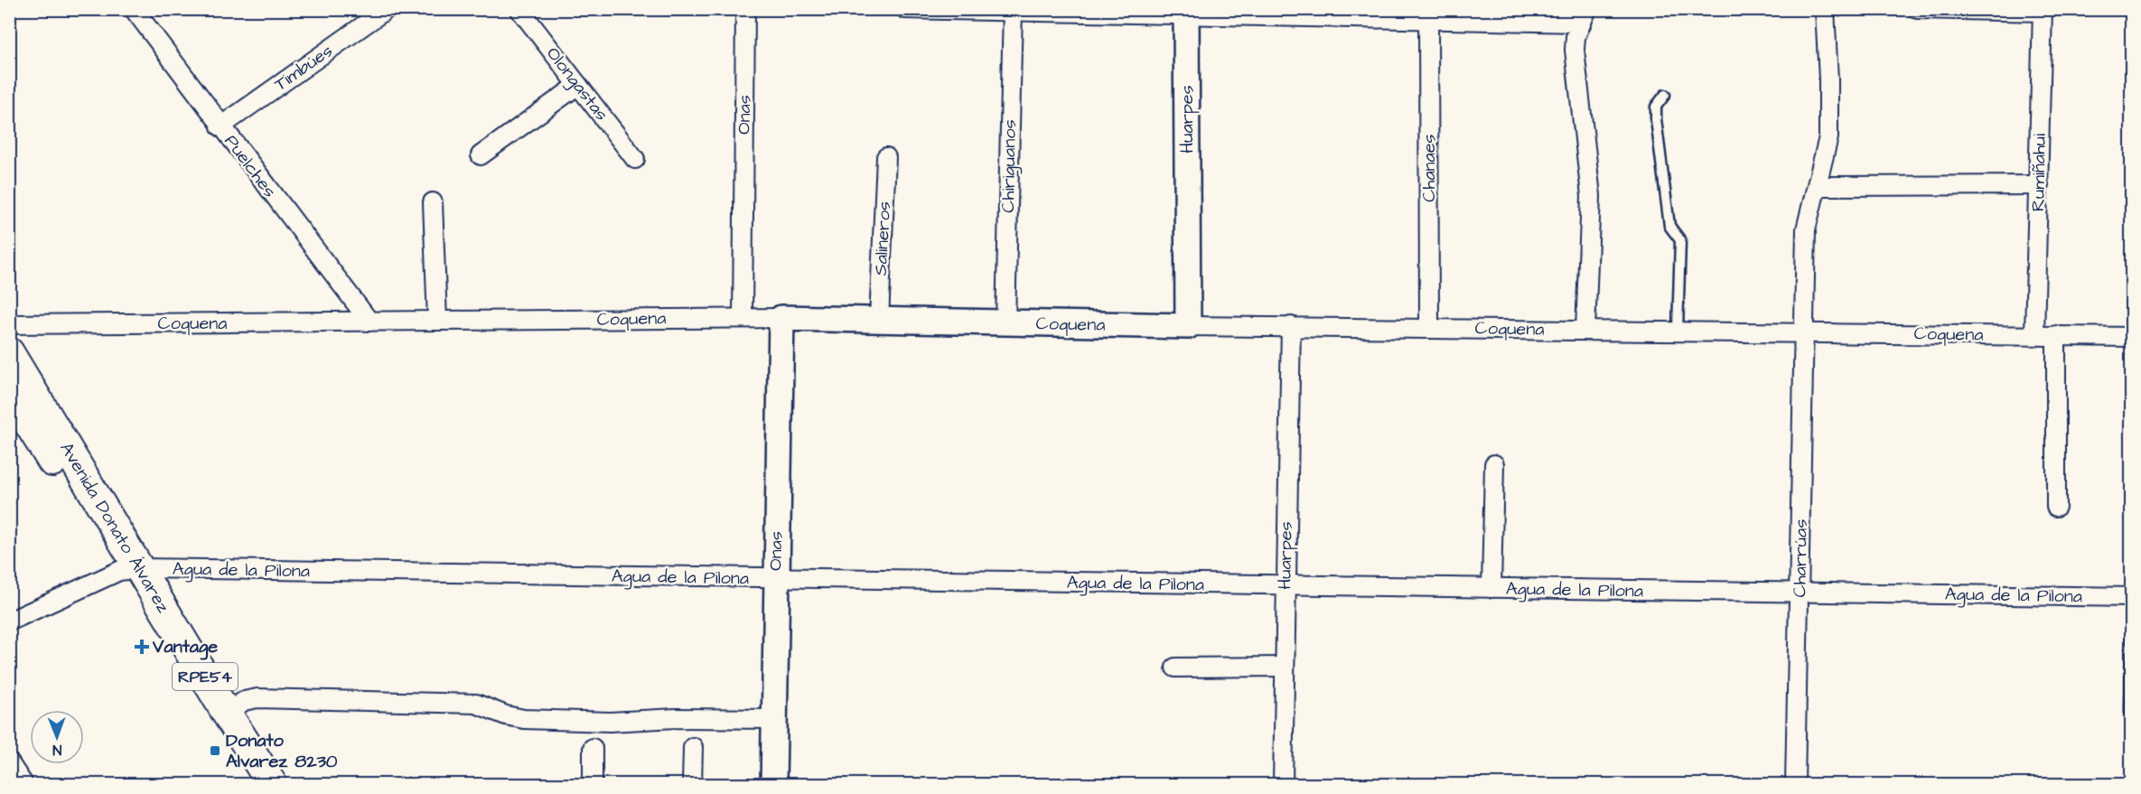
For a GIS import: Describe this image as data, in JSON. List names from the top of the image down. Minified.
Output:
{"streets":{"main road":["Onas","Huarpes","Coquena","Avenida Donato Álvarez","RPE54"],"street":["Timbúes","Olongastas","Puelches","Chiriguanos","Chanaes","Rumiñahui","Salineros","Charrúas","Agua de la Pilona"]},"crossings":[["Timbúes","Puelches"],["Onas","Coquena"],["Onas","Agua de la Pilona"],["Huarpes","Coquena"],["Huarpes","Agua de la Pilona"],["Puelches","Coquena"],["Chiriguanos","Coquena"],["Chanaes","Coquena"],["Rumiñahui","Coquena"],["Salineros","Coquena"],["Coquena","Charrúas"],["Avenida Donato Álvarez","Agua de la Pilona"],["Charrúas","Agua de la Pilona"]],"places":{"health":["Vantage"],"transit":["Donato Alvarez 8230"]},"north":"bottom"}
